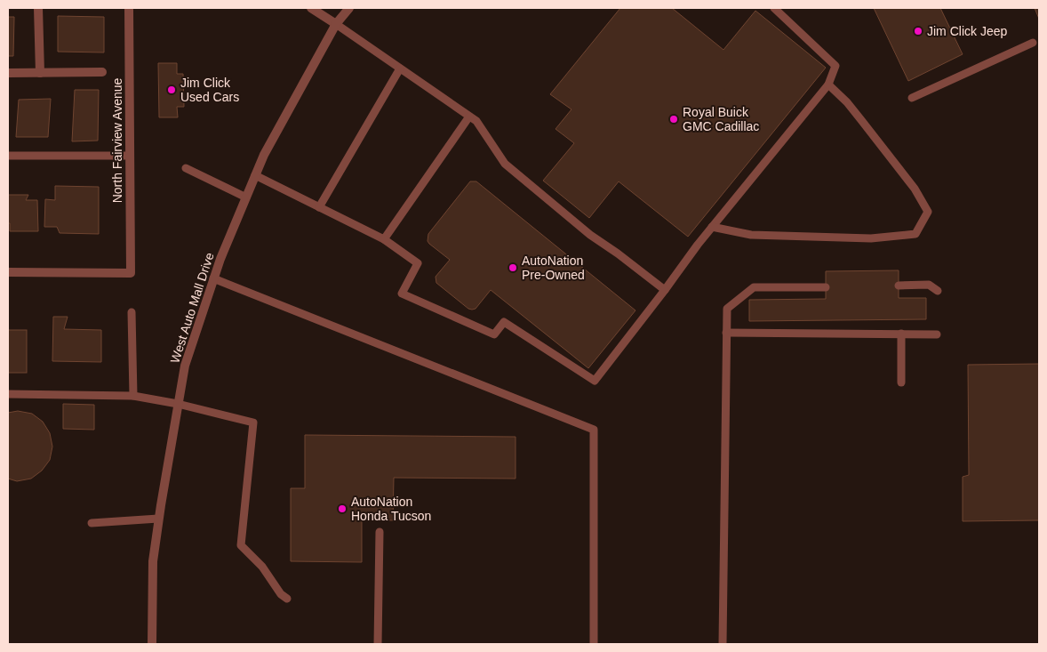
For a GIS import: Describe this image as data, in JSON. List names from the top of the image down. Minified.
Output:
{"streets":{"street":["North Fairview Avenue","West Auto Mall Drive"]},"places":["Jim Click Jeep","Jim Click Used Cars","Royal Buick GMC Cadillac","AutoNation Pre-Owned","AutoNation Honda Tucson"]}
